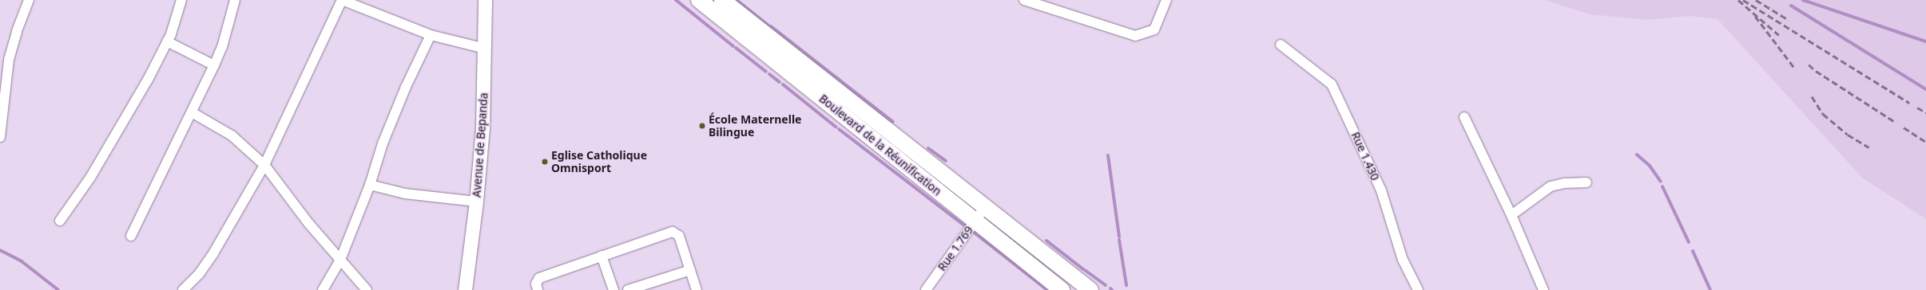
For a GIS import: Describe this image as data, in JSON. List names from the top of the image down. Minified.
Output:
{"streets":{"main road":["Avenue de Bepanda","Boulevard de la Réunification"],"street":["Rue 1.430","Rue 1.769"]},"crossings":[["Boulevard de la Réunification","Rue 1.769"]],"places":["École Maternelle Bilingue","Eglise Catholique Omnisport"]}
